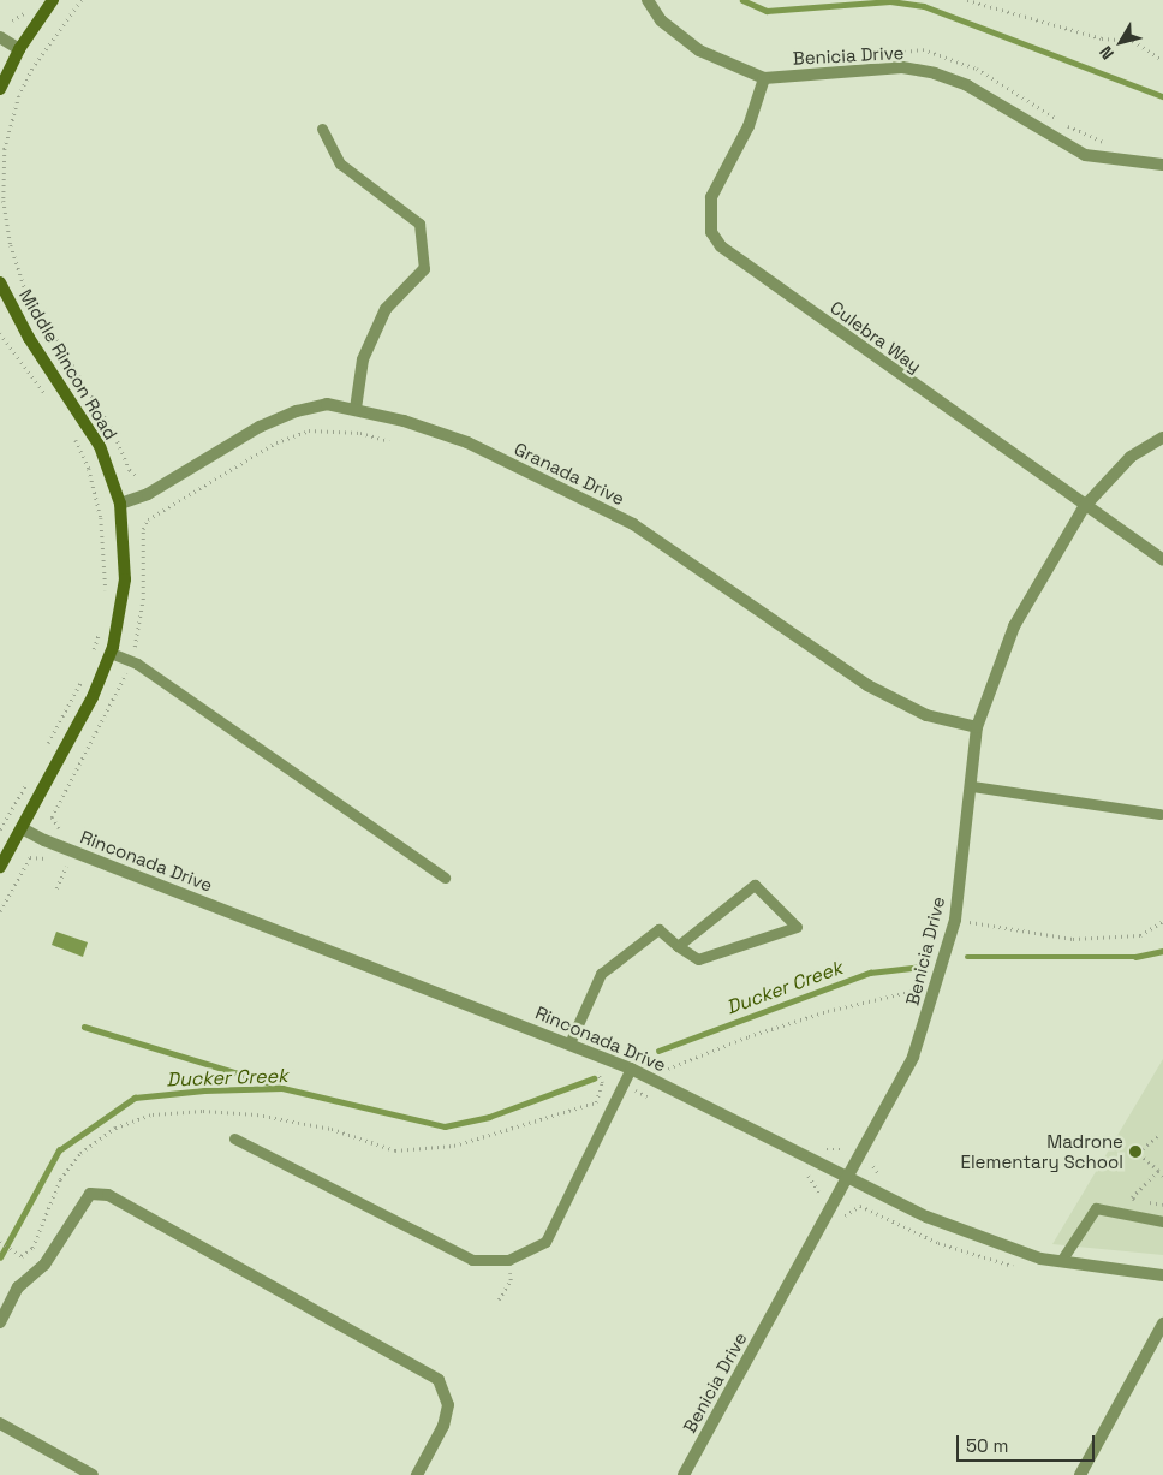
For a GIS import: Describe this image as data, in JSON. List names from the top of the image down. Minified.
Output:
{"streets":{"street":["Benicia Drive","Culebra Way","Middle Rincon Road","Granada Drive","Rinconada Drive"]},"crossings":[["Benicia Drive","Culebra Way"],["Benicia Drive","Granada Drive"],["Benicia Drive","Rinconada Drive"],["Middle Rincon Road","Granada Drive"],["Middle Rincon Road","Rinconada Drive"]],"water":["Ducker Creek"],"places":["Madrone Elementary School"],"scale_bar":"50 m","north":"bottom left"}
